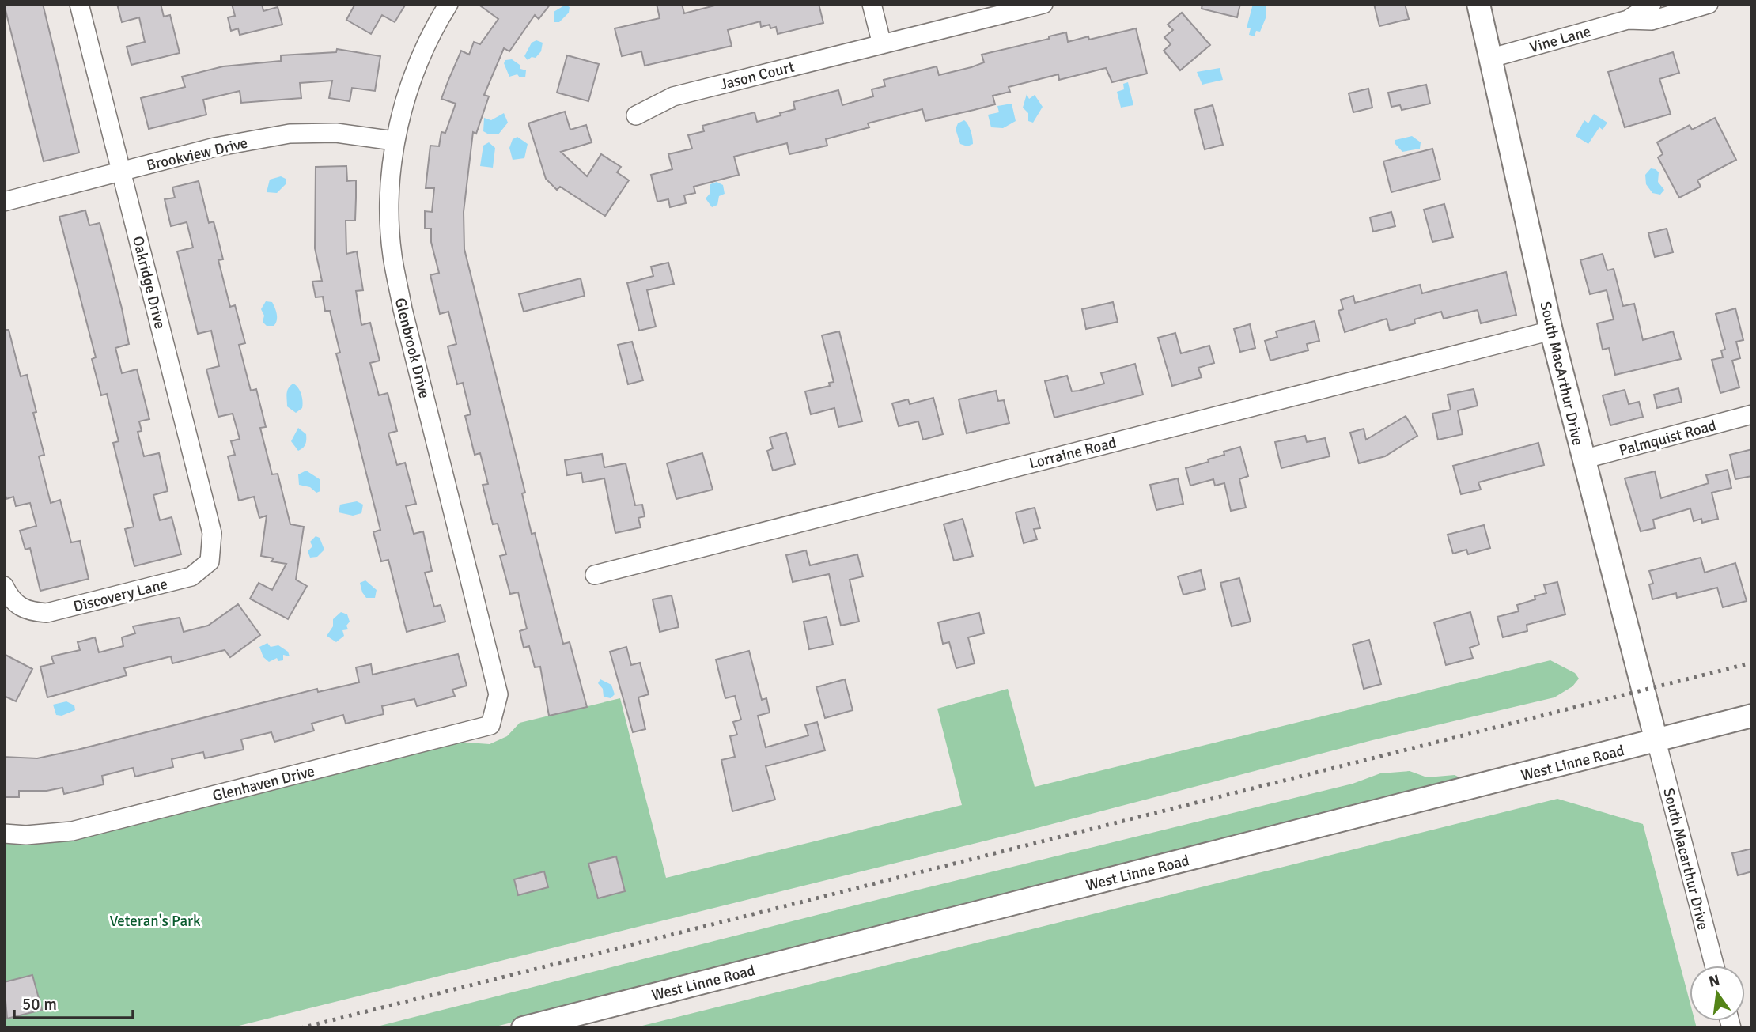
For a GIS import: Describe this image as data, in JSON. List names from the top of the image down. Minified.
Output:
{"streets":{"street":["Vine Lane","Jason Court","Brookview Drive","Oakridge Drive","Glenbrook Drive","South MacArthur Drive","Palmquist Road","Lorraine Road","Discovery Lane","West Linne Road","Glenhaven Drive","South Macarthur Drive"]},"crossings":[["Vine Lane","South MacArthur Drive"],["Brookview Drive","Oakridge Drive"],["Brookview Drive","Glenbrook Drive"],["Oakridge Drive","Discovery Lane"],["Glenbrook Drive","Glenhaven Drive"],["South MacArthur Drive","Palmquist Road"],["South MacArthur Drive","Lorraine Road"],["South MacArthur Drive","West Linne Road"],["South MacArthur Drive","South Macarthur Drive"],["West Linne Road","South Macarthur Drive"]],"parks":["Veteran's Park"],"scale_bar":"50 m","north":"top"}
